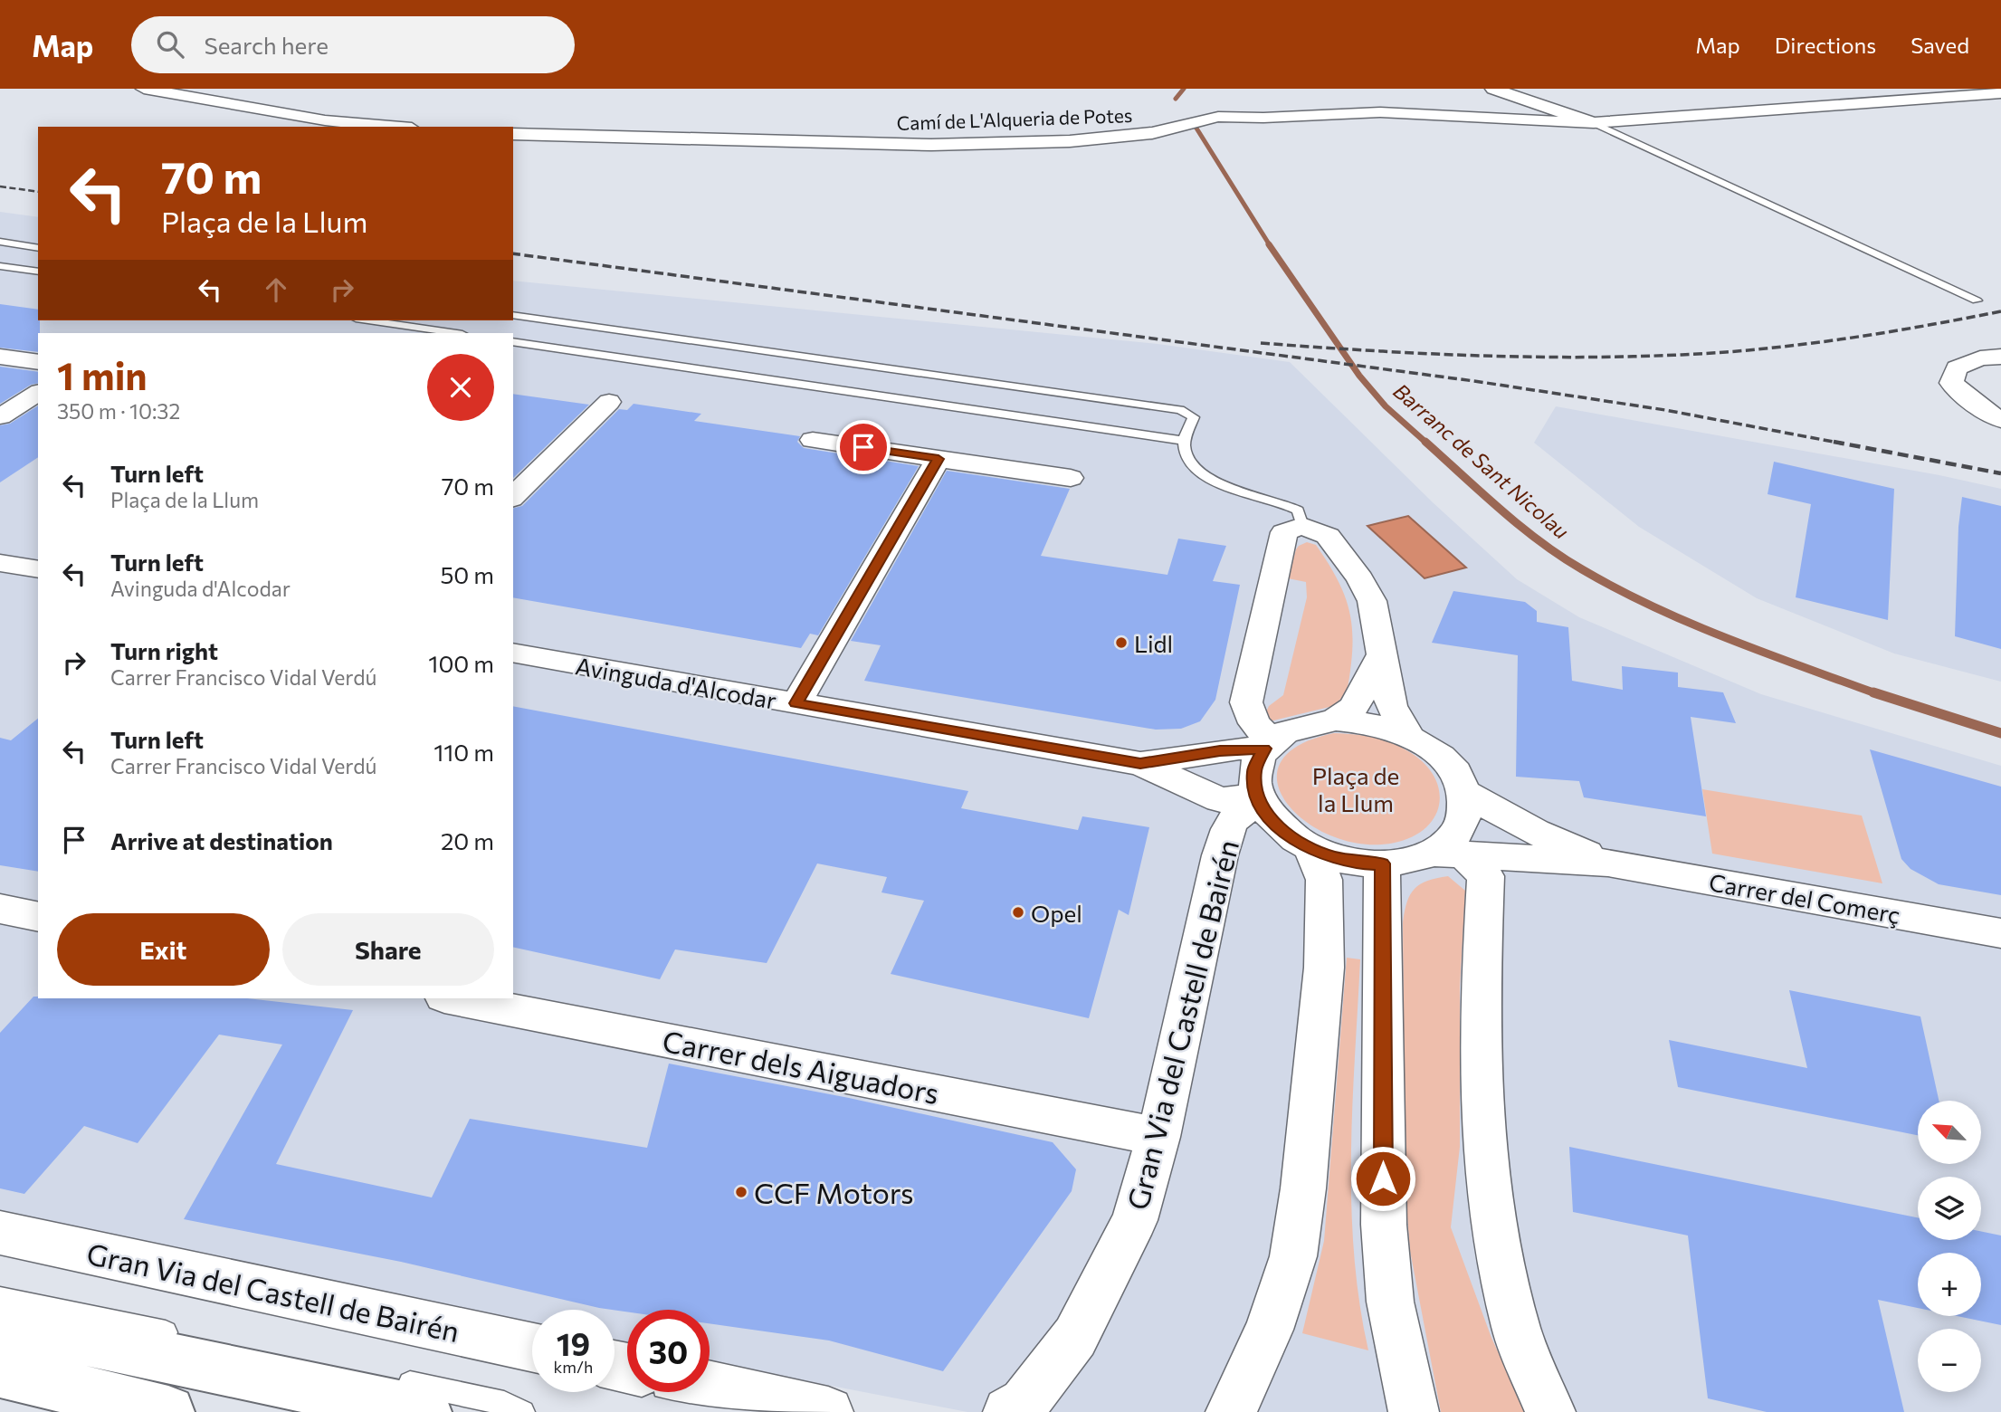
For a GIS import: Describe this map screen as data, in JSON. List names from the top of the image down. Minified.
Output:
{"streets":{"street":["Camí de L'Alqueria de Potes","Avinguda d'Alcodar","Carrer del Comerç","Gran Via del Castell de Bairén","Carrer dels Aiguadors"]},"crossings":[["Avinguda d'Alcodar","Carrer del Comerç"],["Avinguda d'Alcodar","Gran Via del Castell de Bairén"],["Carrer del Comerç","Gran Via del Castell de Bairén"],["Gran Via del Castell de Bairén","Carrer dels Aiguadors"]],"water":["Barranc de Sant Nicolau"],"parks":["Plaça de la Llum"],"places":["Lidl","Opel","CCF Motors"],"north":"top left","page":{"header":"Map","search":"Search here","nav":["Map","Directions","Saved"],"turn":["70 m","Plaça de la Llum"],"heading":["1 min","350 m · 10:32"],"list":[{"name":"Turn left","note":"Plaça de la Llum","value":"70 m"},{"name":"Turn left","note":"Avinguda d'Alcodar","value":"50 m"},{"name":"Turn right","note":"Carrer Francisco Vidal Verdú","value":"100 m"},{"name":"Turn left","note":"Carrer Francisco Vidal Verdú","value":"110 m"},{"name":"Arrive at destination","value":"20 m"}],"buttons":["Exit","Share"],"map_buttons":["+","−"],"speed":"19 km/h","limit":"30"}}
